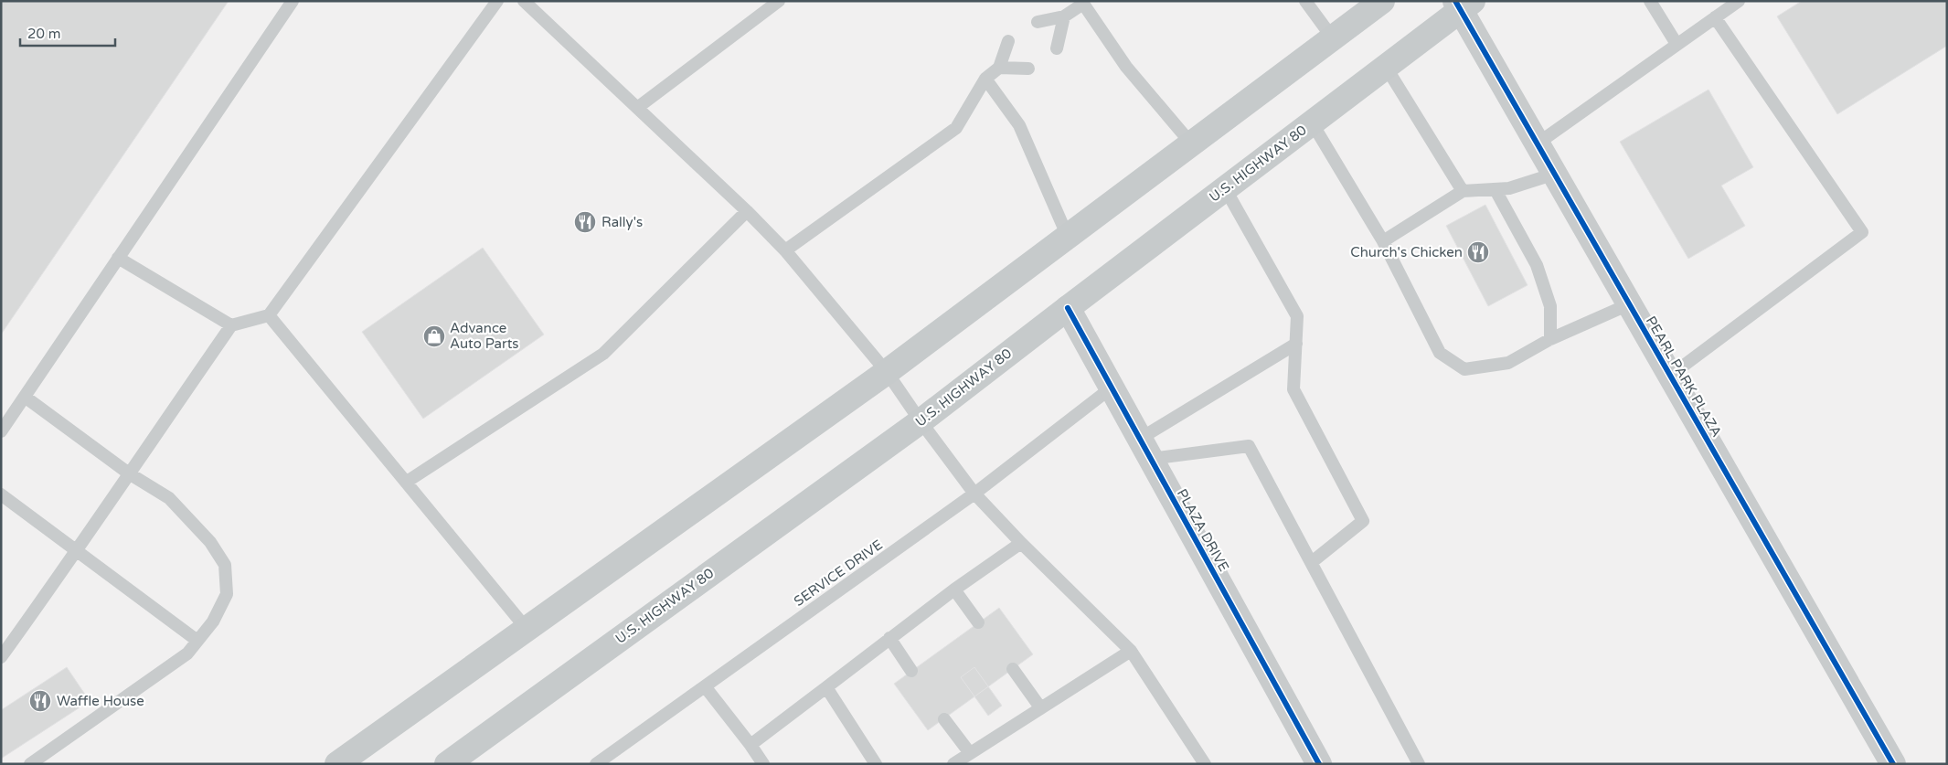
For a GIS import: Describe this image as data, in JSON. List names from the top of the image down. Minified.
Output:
{"streets":{"main road":["U.S. HIGHWAY 80"],"street":["PEARL PARK PLAZA","PLAZA DRIVE"],"lane":["SERVICE DRIVE"]},"crossings":[["U.S. HIGHWAY 80","PEARL PARK PLAZA"],["U.S. HIGHWAY 80","PLAZA DRIVE"],["PLAZA DRIVE","SERVICE DRIVE"]],"places":{"restaurant":["Rally's","Church's Chicken","Waffle House"],"shop":["Advance Auto Parts"]},"scale_bar":"20 m"}
